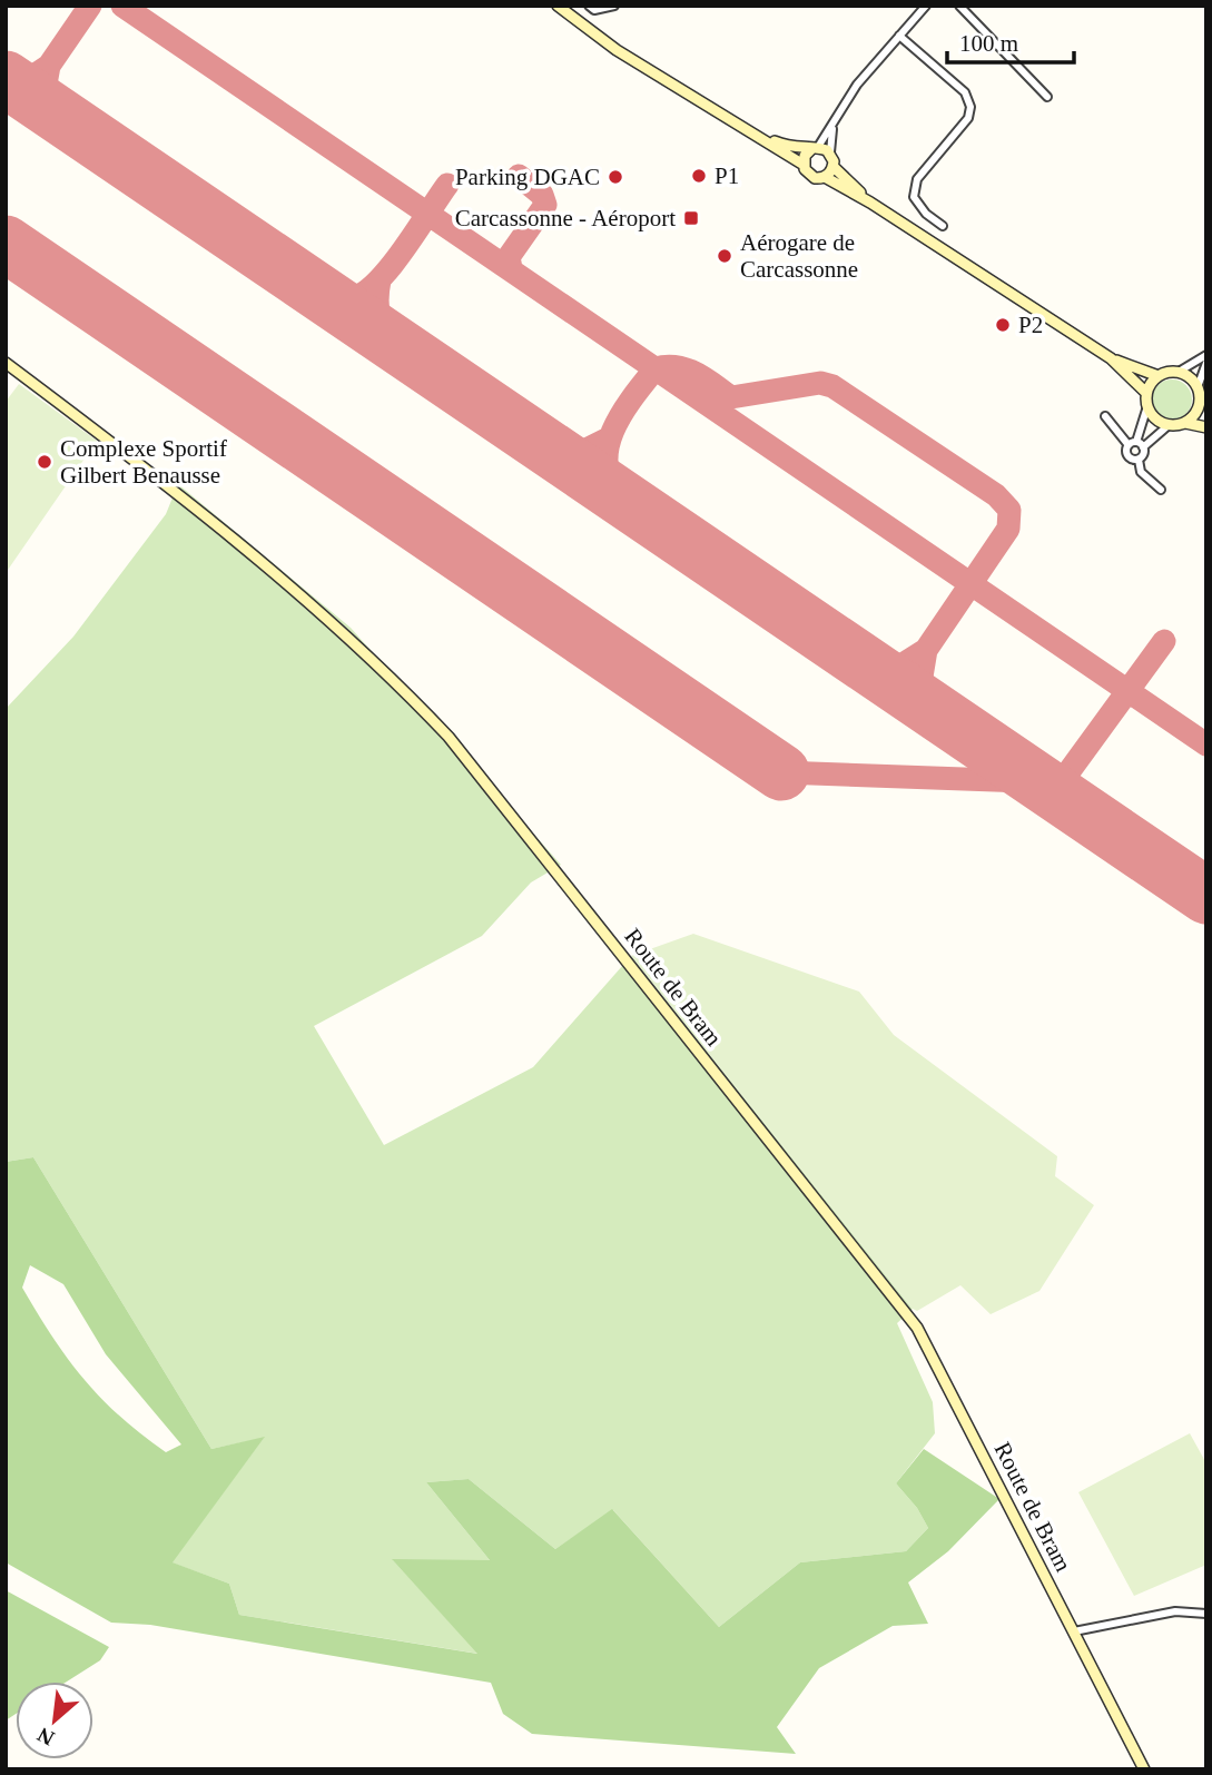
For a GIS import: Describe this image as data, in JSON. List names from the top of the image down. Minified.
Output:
{"streets":{"main road":["Route de Bram"]},"places":{"other":["P1","Parking DGAC","Aérogare de Carcassonne","P2","Complexe Sportif Gilbert Benausse"],"transit":["Carcassonne - Aéroport"]},"scale_bar":"100 m","north":"bottom left"}
